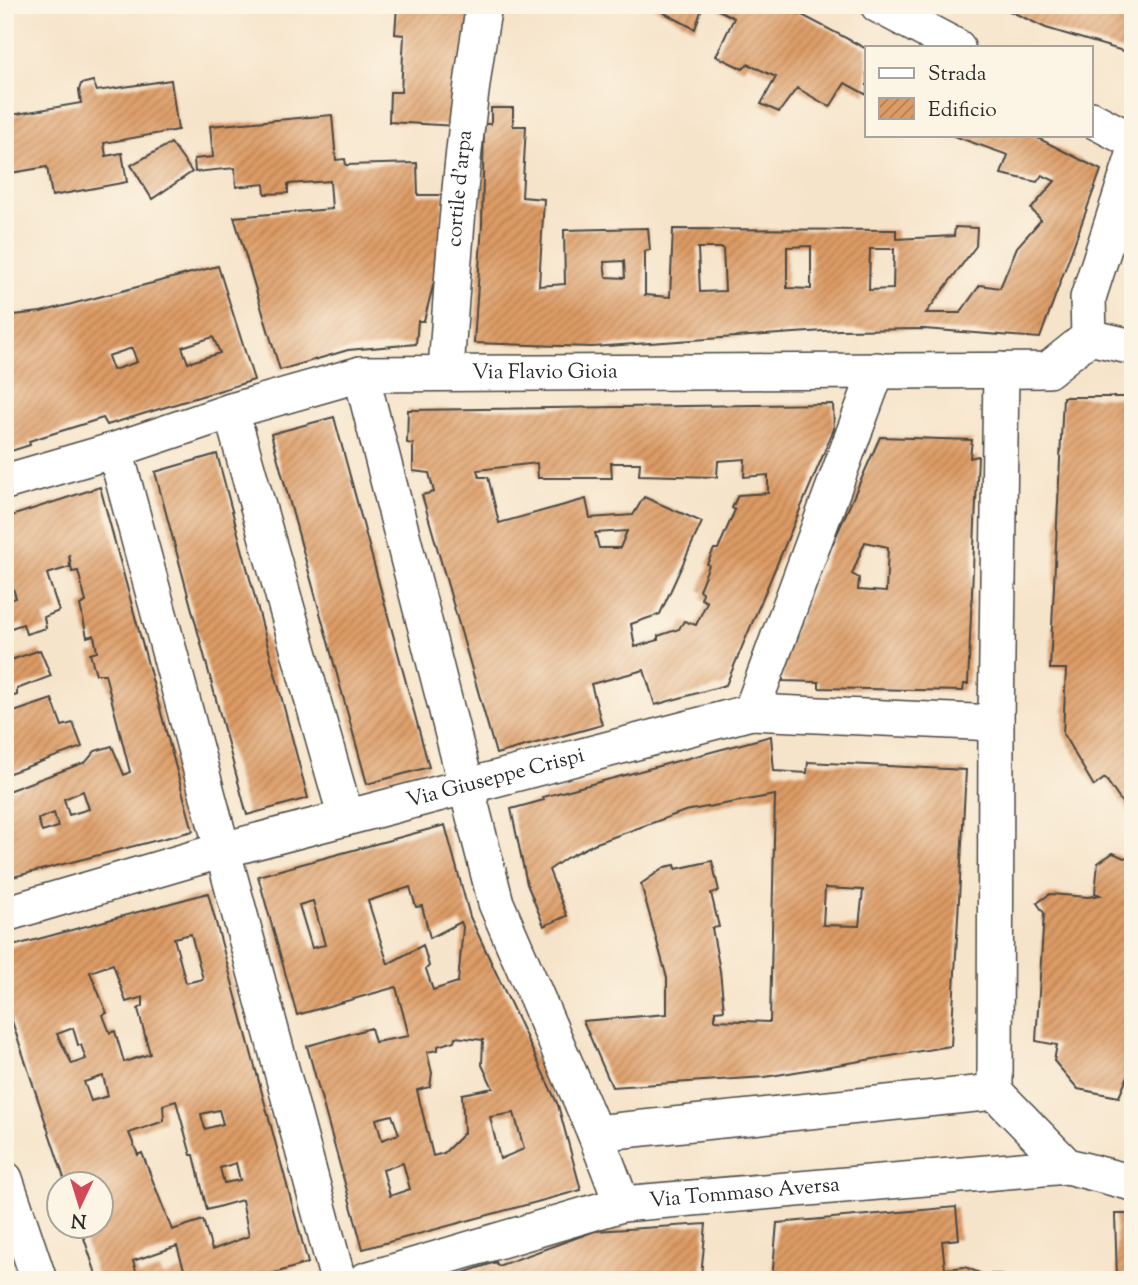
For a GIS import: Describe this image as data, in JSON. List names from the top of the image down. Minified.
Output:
{"streets":{"street":["cortile d'arpa","Via Flavio Gioia","Via Giuseppe Crispi","Via Tommaso Aversa"]},"crossings":[["cortile d'arpa","Via Flavio Gioia"]],"legend":["Strada","Edificio"],"north":"bottom"}
